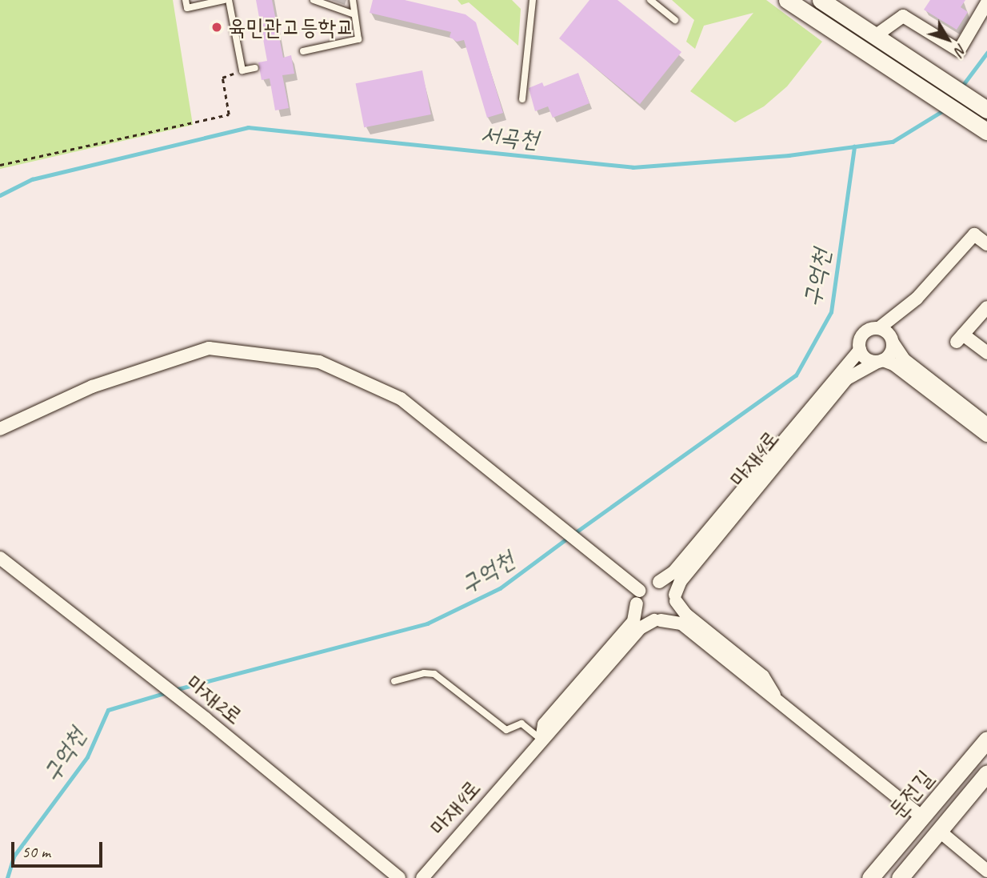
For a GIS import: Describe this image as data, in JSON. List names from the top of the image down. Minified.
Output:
{"streets":{"street":["마재4로","마재2로","둔전길"]},"water":["서곡천","구억천"],"places":["육민관고등학교"],"scale_bar":"50 m","north":"bottom right"}
